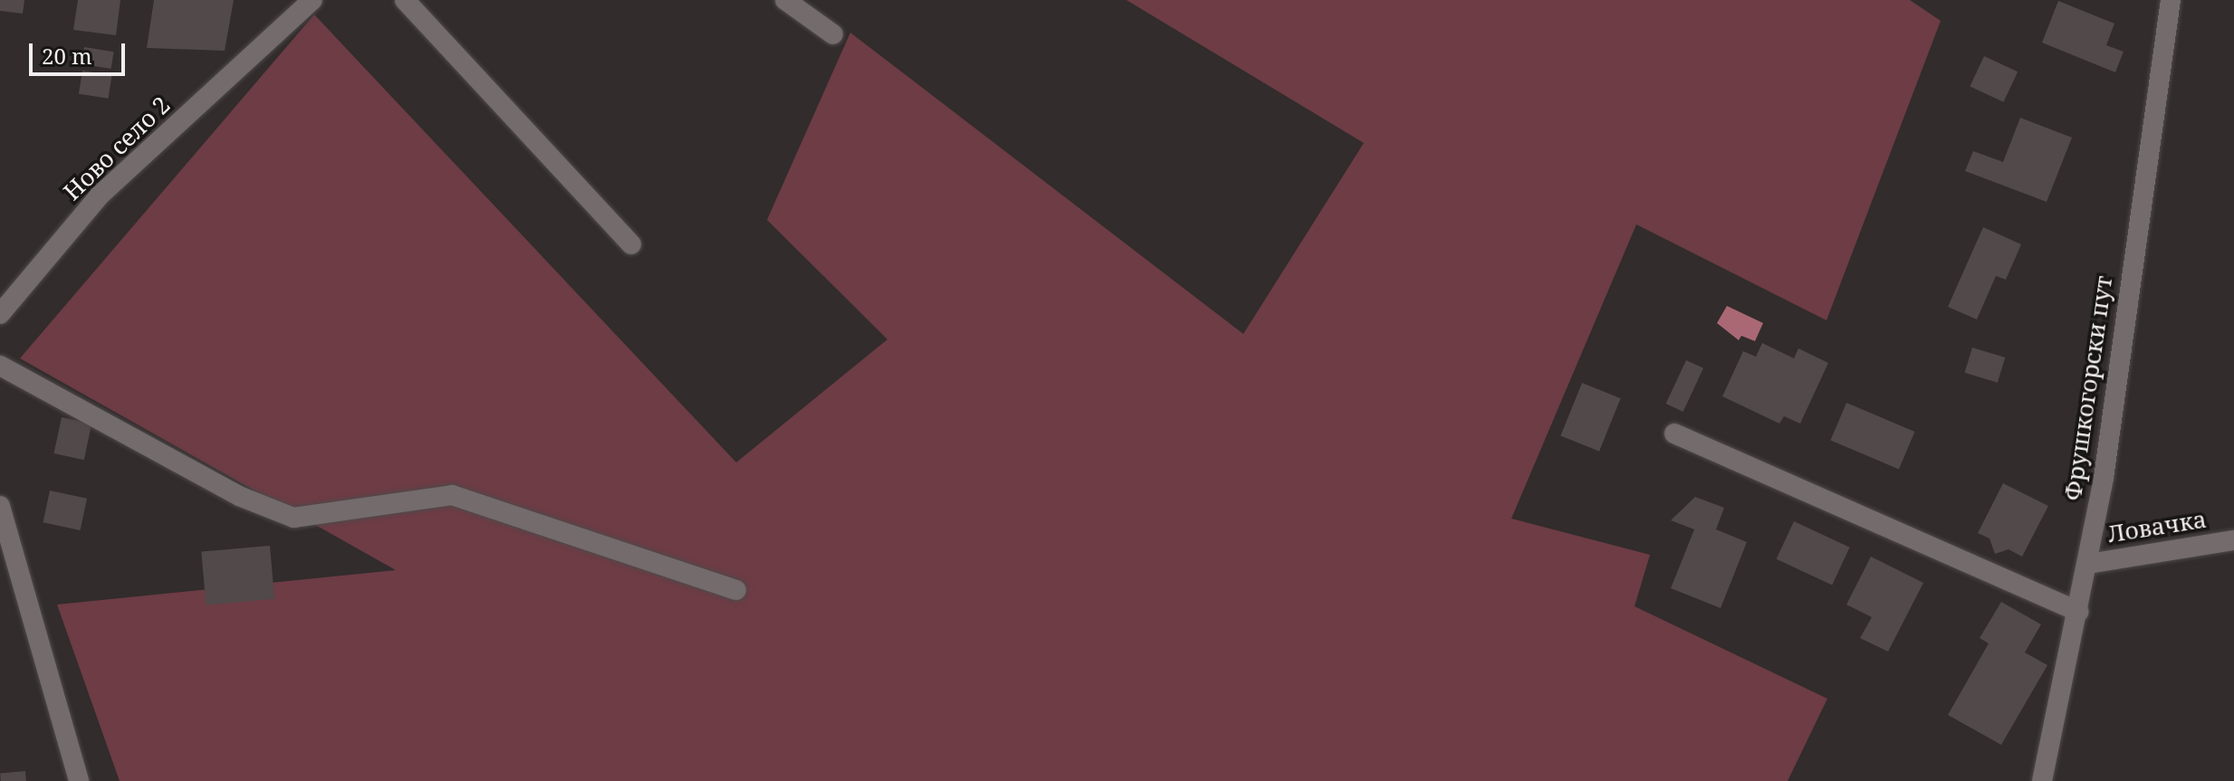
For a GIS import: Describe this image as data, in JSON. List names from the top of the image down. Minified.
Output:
{"streets":{"street":["Ново село 2","Фрушкогорски пут","Ловачка"]},"crossings":[["Фрушкогорски пут","Ловачка"]],"scale_bar":"20 m"}
